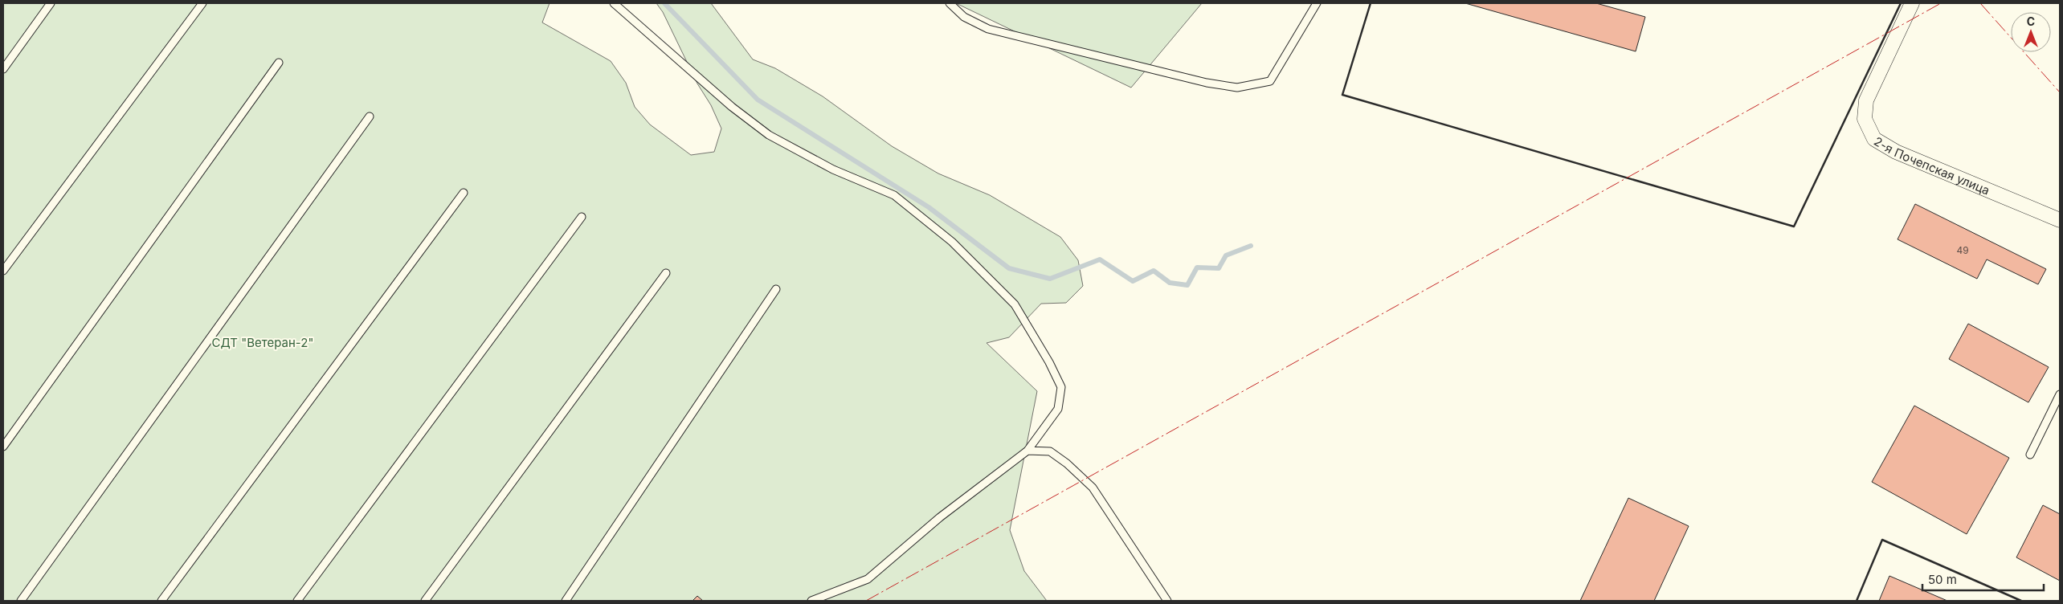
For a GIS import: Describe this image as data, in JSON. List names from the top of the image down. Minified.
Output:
{"streets":{"street":["2-я Почепская улица"]},"parks":["СДТ \"Ветеран-2\""],"house_numbers":["49"],"scale_bar":"50 m","north":"top"}
